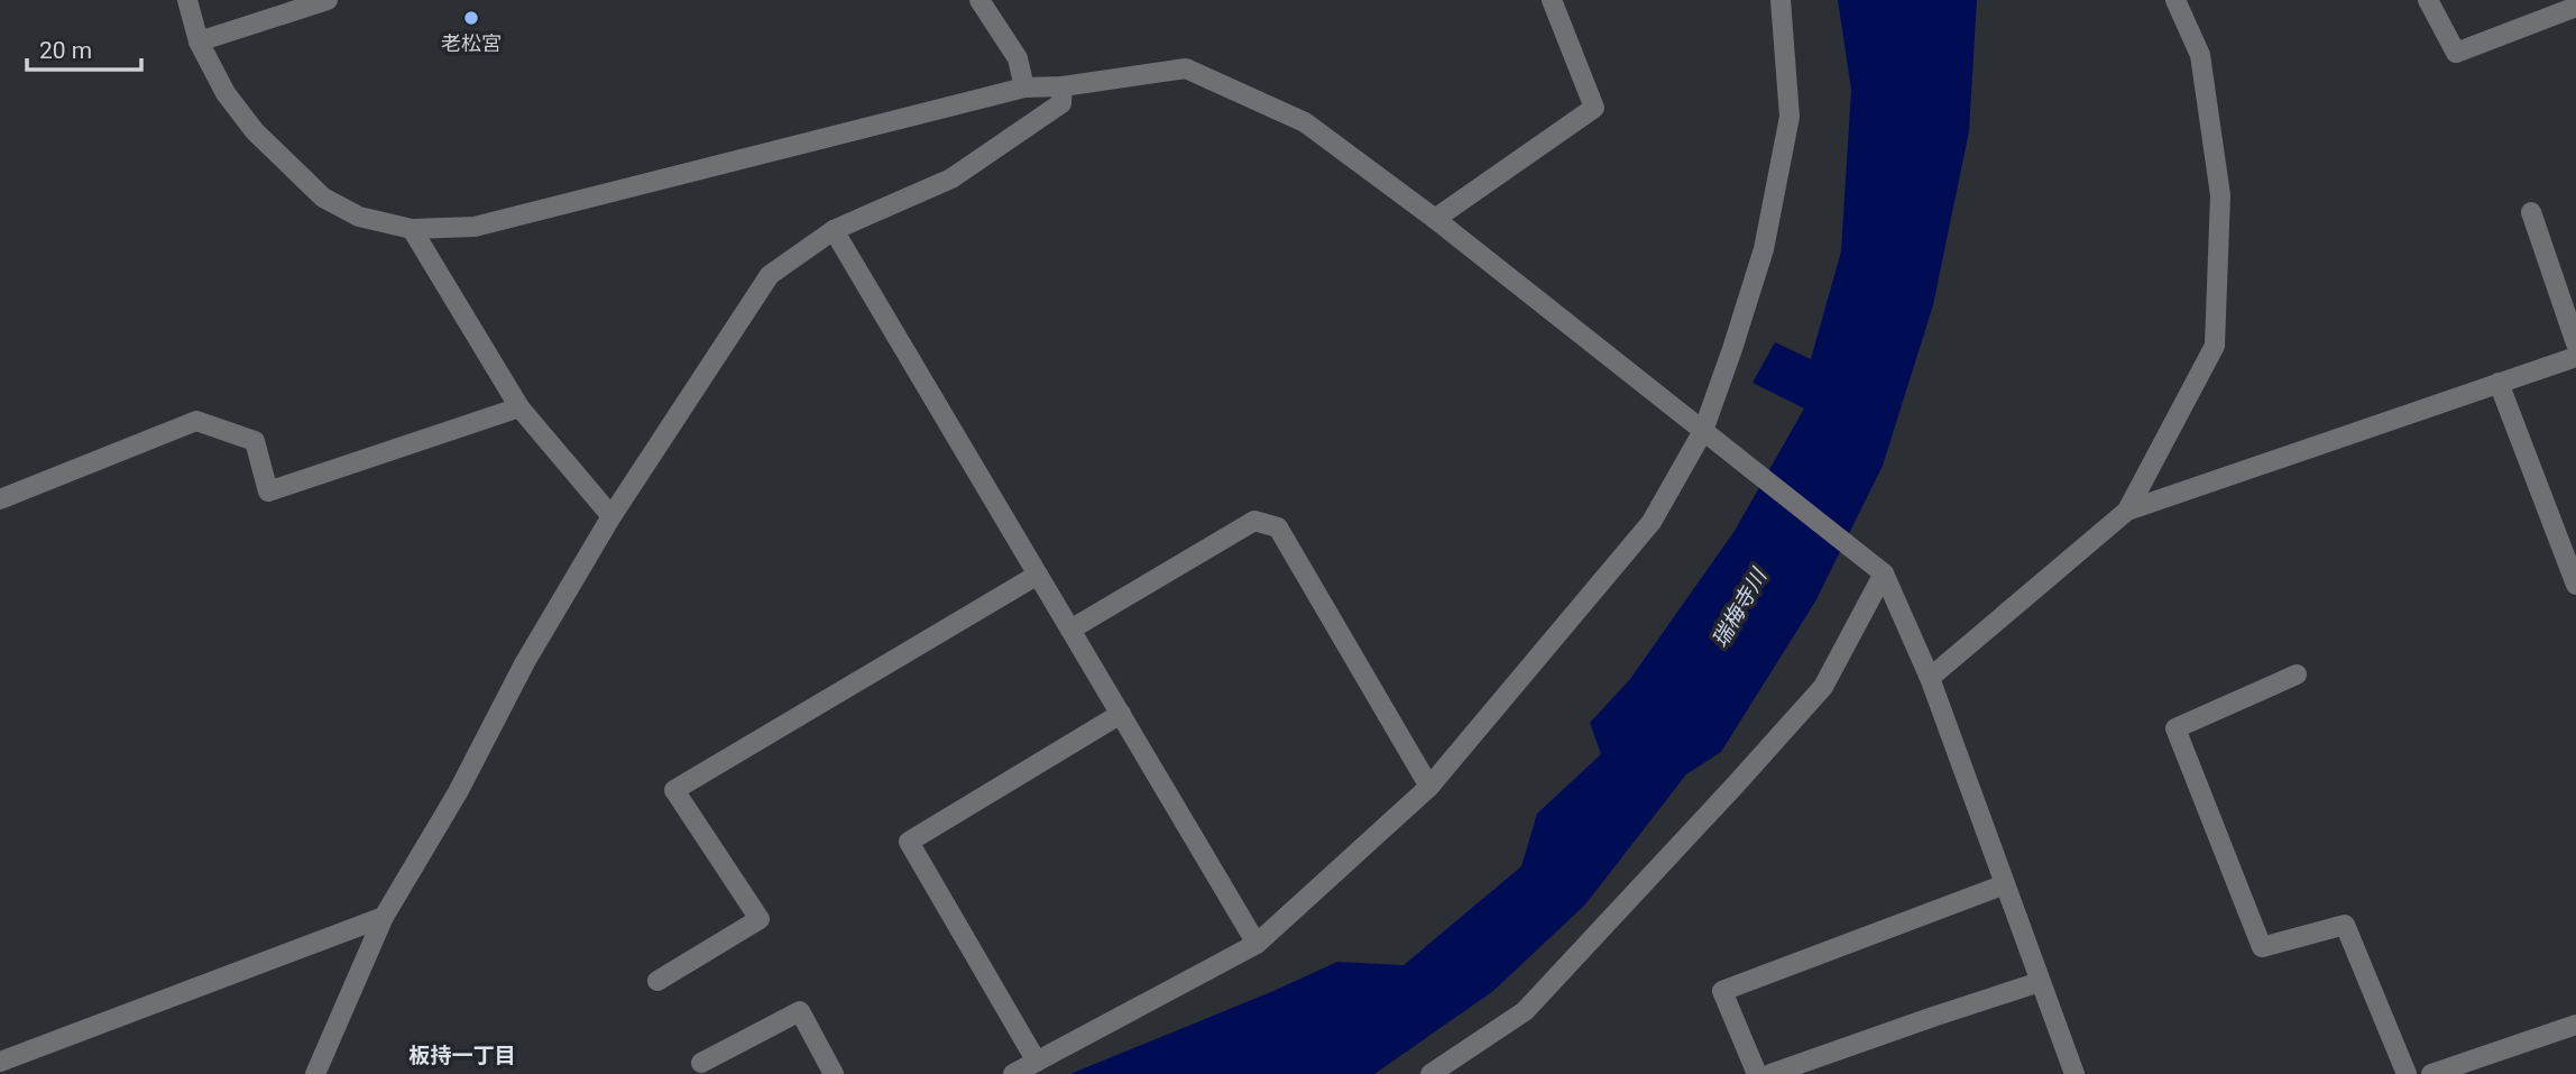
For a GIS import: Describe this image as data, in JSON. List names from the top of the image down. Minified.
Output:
{"districts":["板持一丁目"],"water":["瑞梅寺川"],"places":["老松宮"],"scale_bar":"20 m"}
